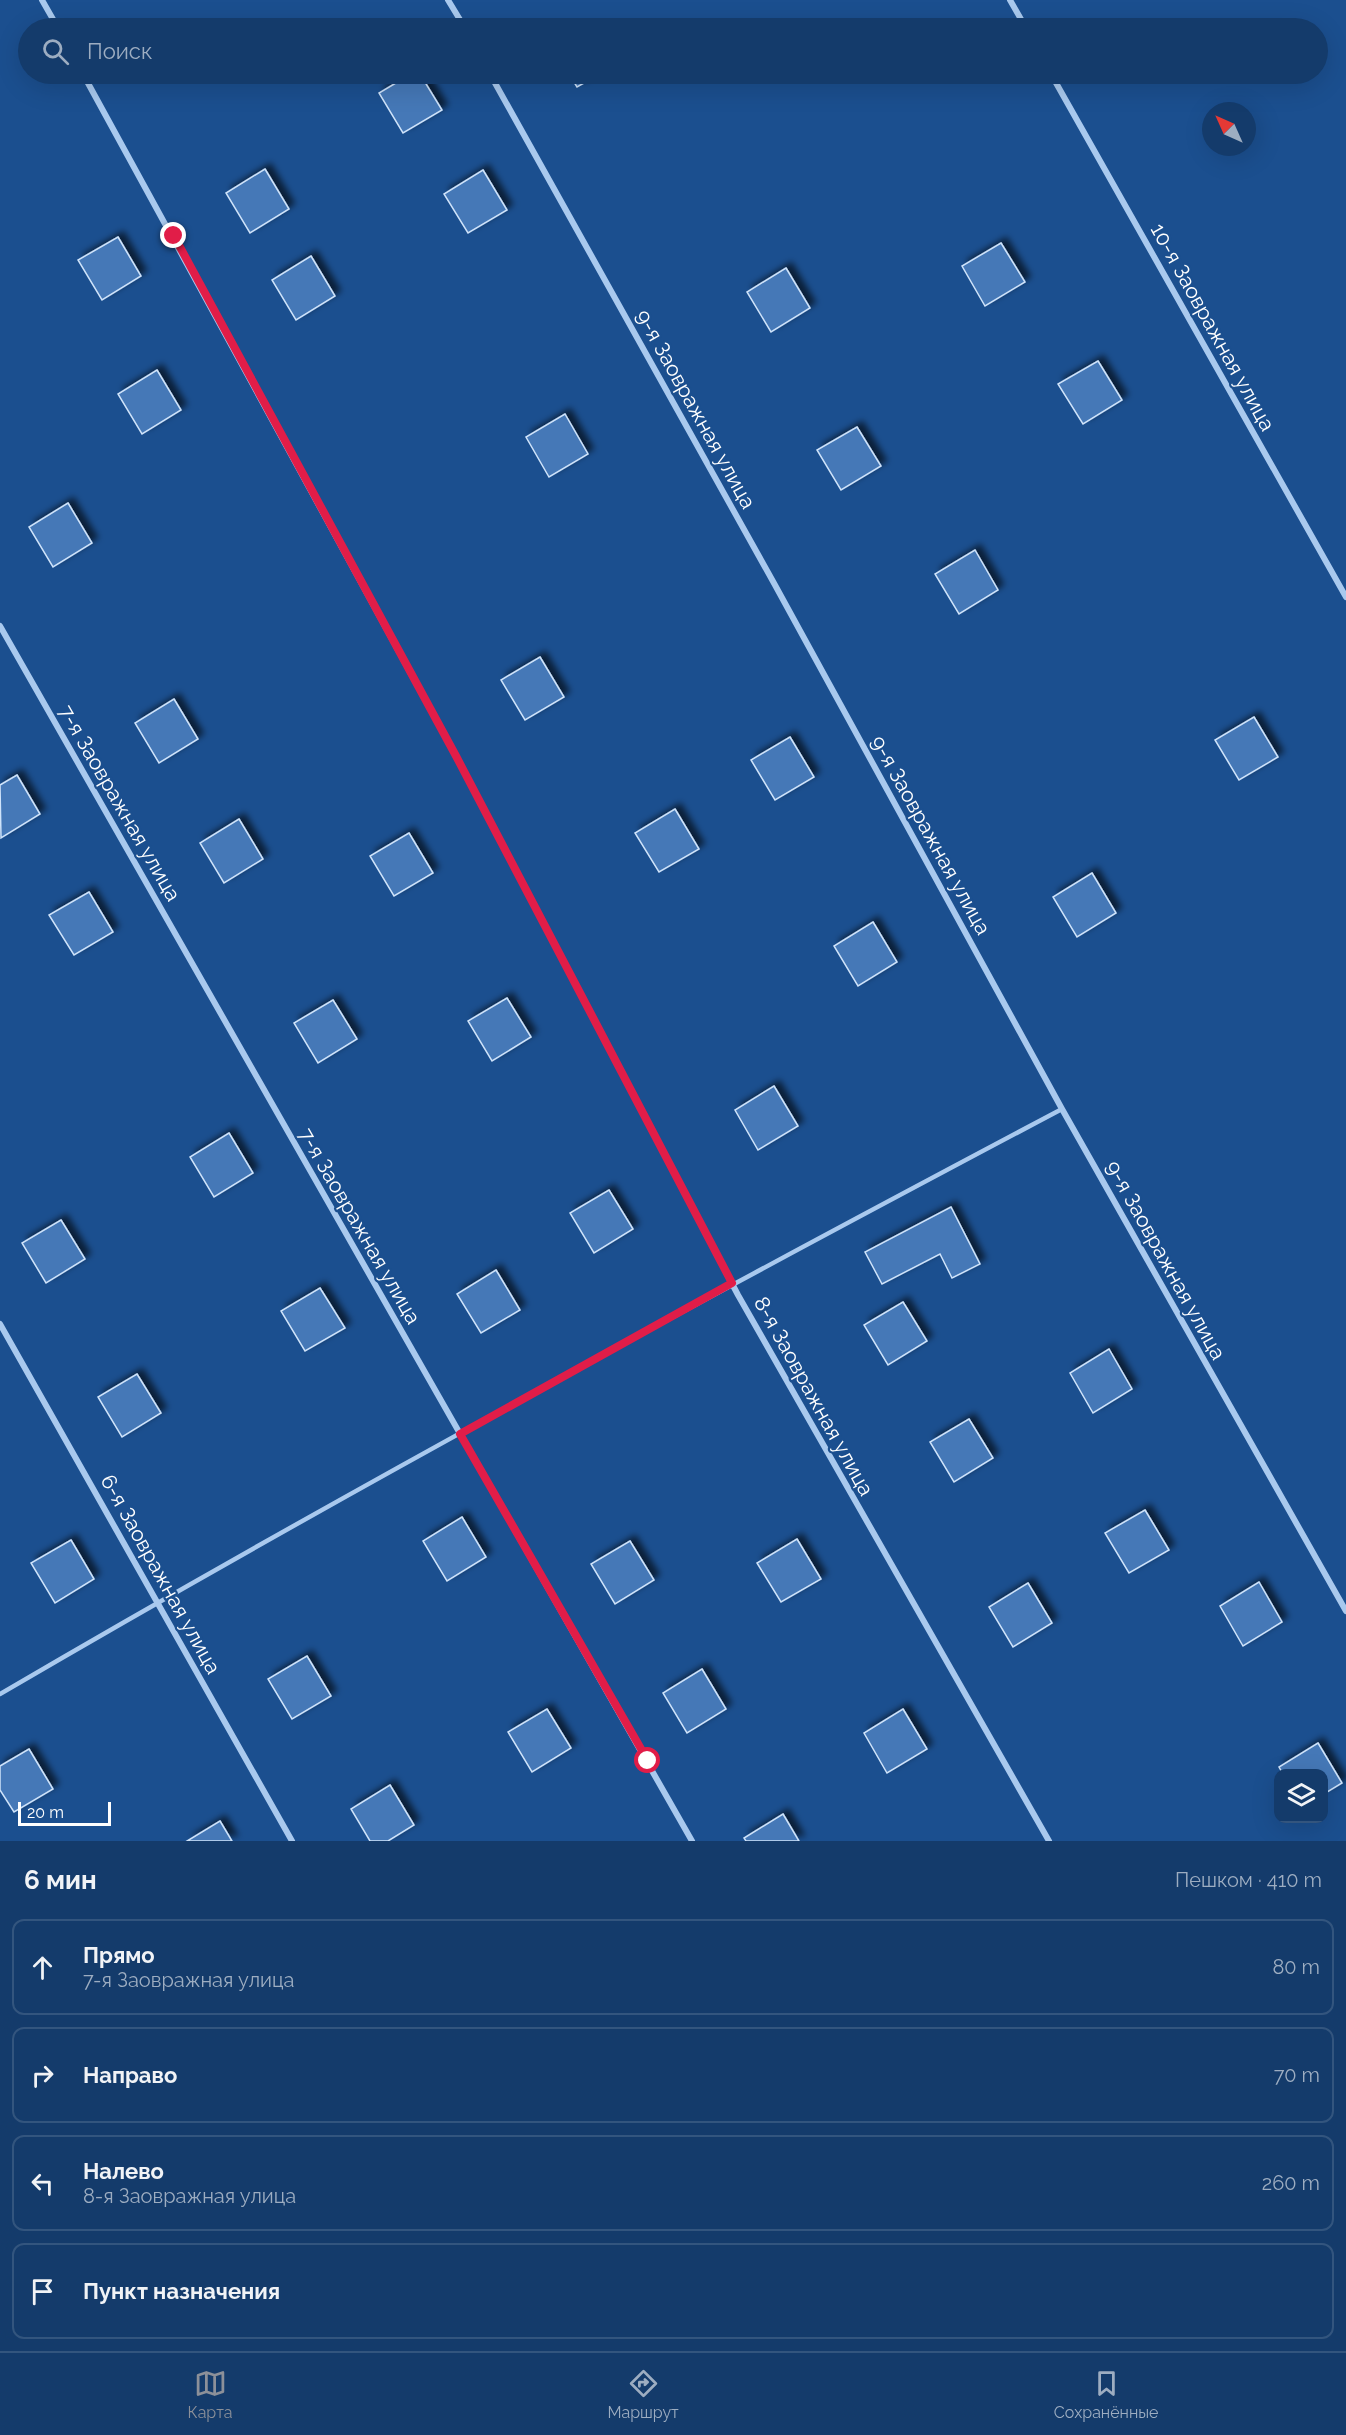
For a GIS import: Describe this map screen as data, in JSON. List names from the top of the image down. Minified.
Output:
{"streets":{"street":["10-я Заовражная улица","9-я Заовражная улица","7-я Заовражная улица","8-я Заовражная улица","6-я Заовражная улица"]},"scale_bar":"20 m","north":"top left","page":{"search":"Поиск","scale":"20 m","heading":["6 мин","Пешком · 410 m"],"list":[["Прямо","7-я Заовражная улица","80 m"],["Направо","70 m"],["Налево","8-я Заовражная улица","260 m"],"Пункт назначения"],"nav":["Карта","Маршрут","Сохранённые"]}}
